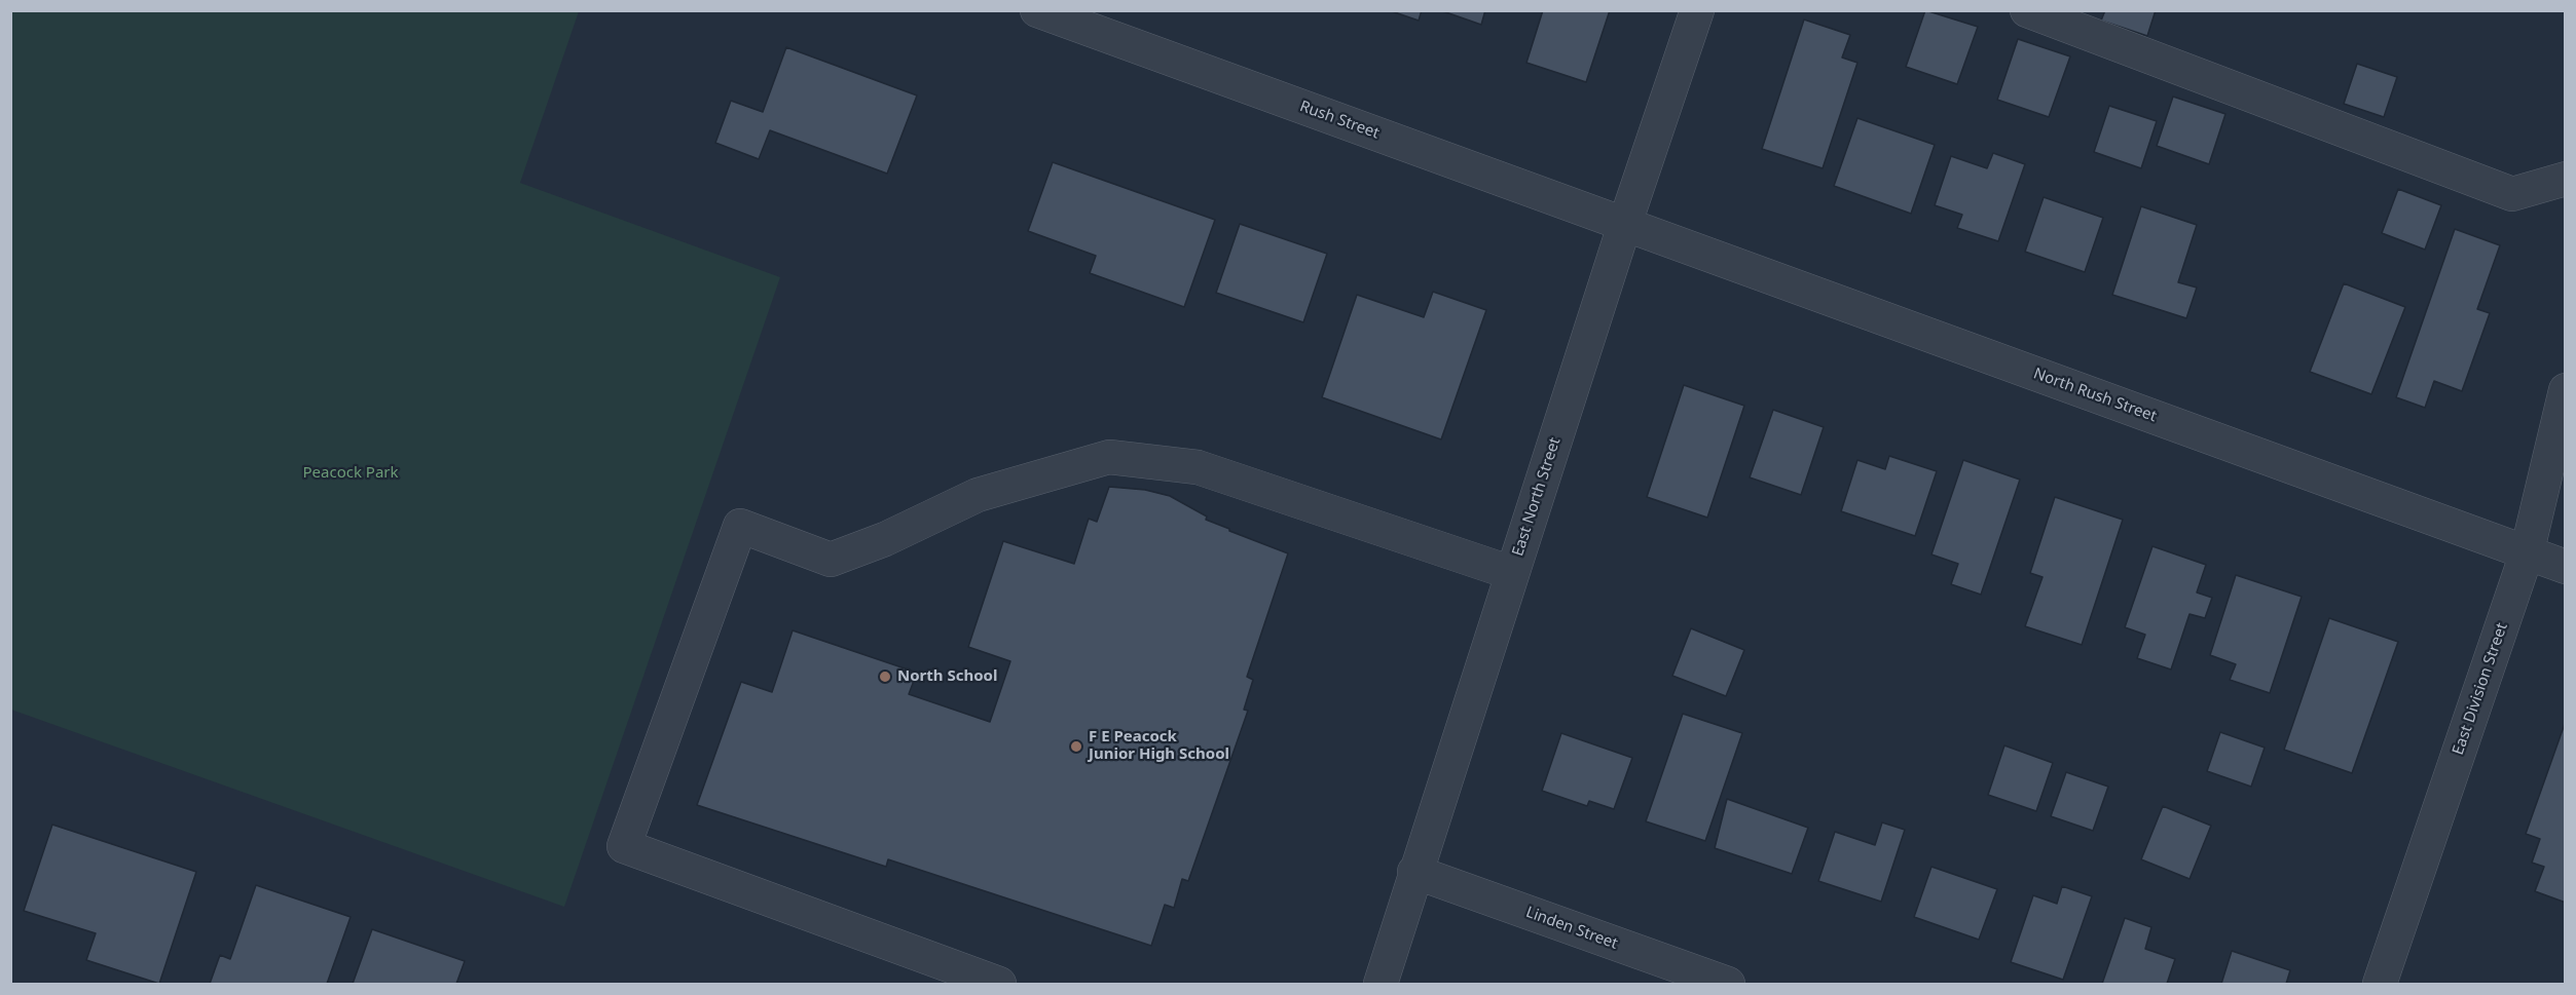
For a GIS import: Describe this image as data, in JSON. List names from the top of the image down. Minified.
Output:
{"streets":{"street":["Rush Street","North Rush Street","East North Street","East Division Street","Linden Street"]},"crossings":[["Rush Street","North Rush Street"],["Rush Street","East North Street"],["North Rush Street","East North Street"],["North Rush Street","East Division Street"],["East North Street","Linden Street"]],"parks":["Peacock Park"],"places":["North School","F E Peacock Junior High School"]}
